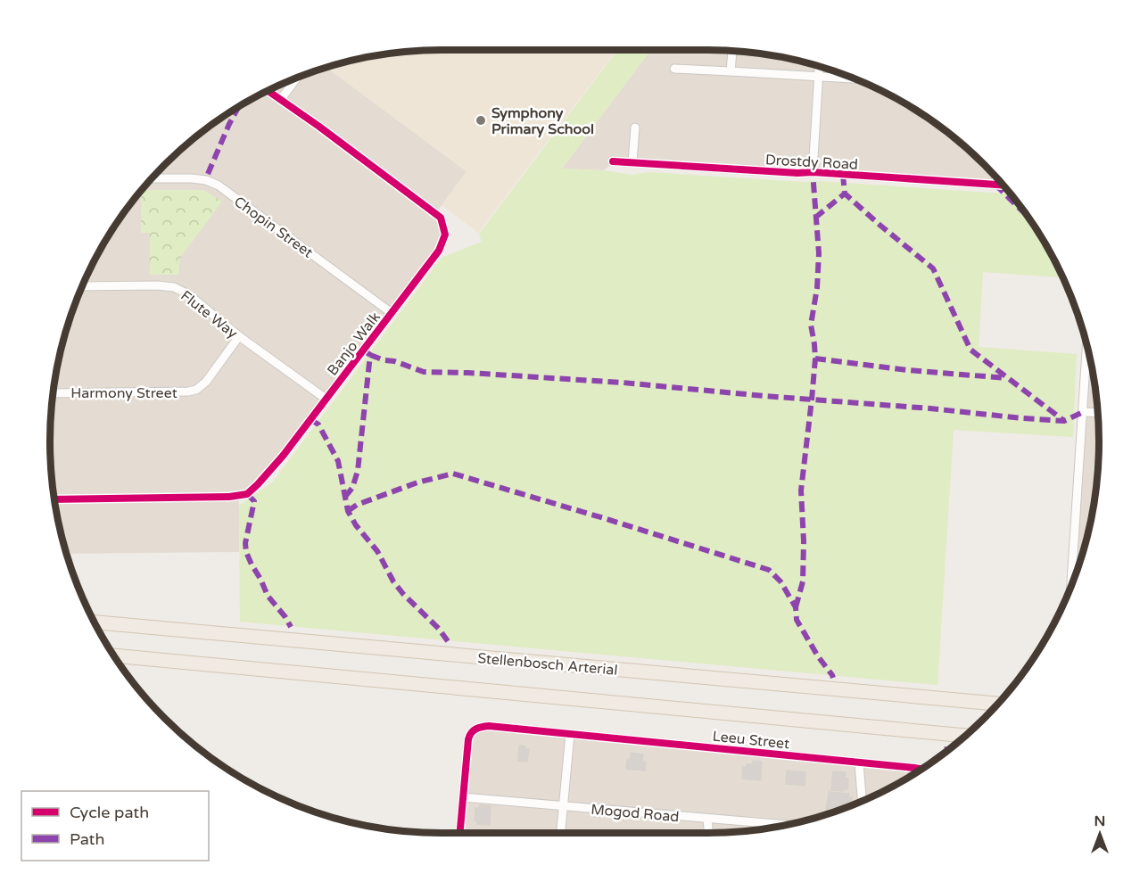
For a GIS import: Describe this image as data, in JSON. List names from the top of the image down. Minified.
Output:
{"streets":{"main road":["Stellenbosch Arterial"],"street":["Drostdy Road","Chopin Street","Flute Way","Banjo Walk","Harmony Street","Leeu Street","Mogod Road"]},"crossings":[["Chopin Street","Banjo Walk"],["Flute Way","Banjo Walk"],["Flute Way","Harmony Street"],["Leeu Street","Mogod Road"]],"places":["Symphony Primary School"],"legend":["Cycle path","Path"],"north":"top"}
